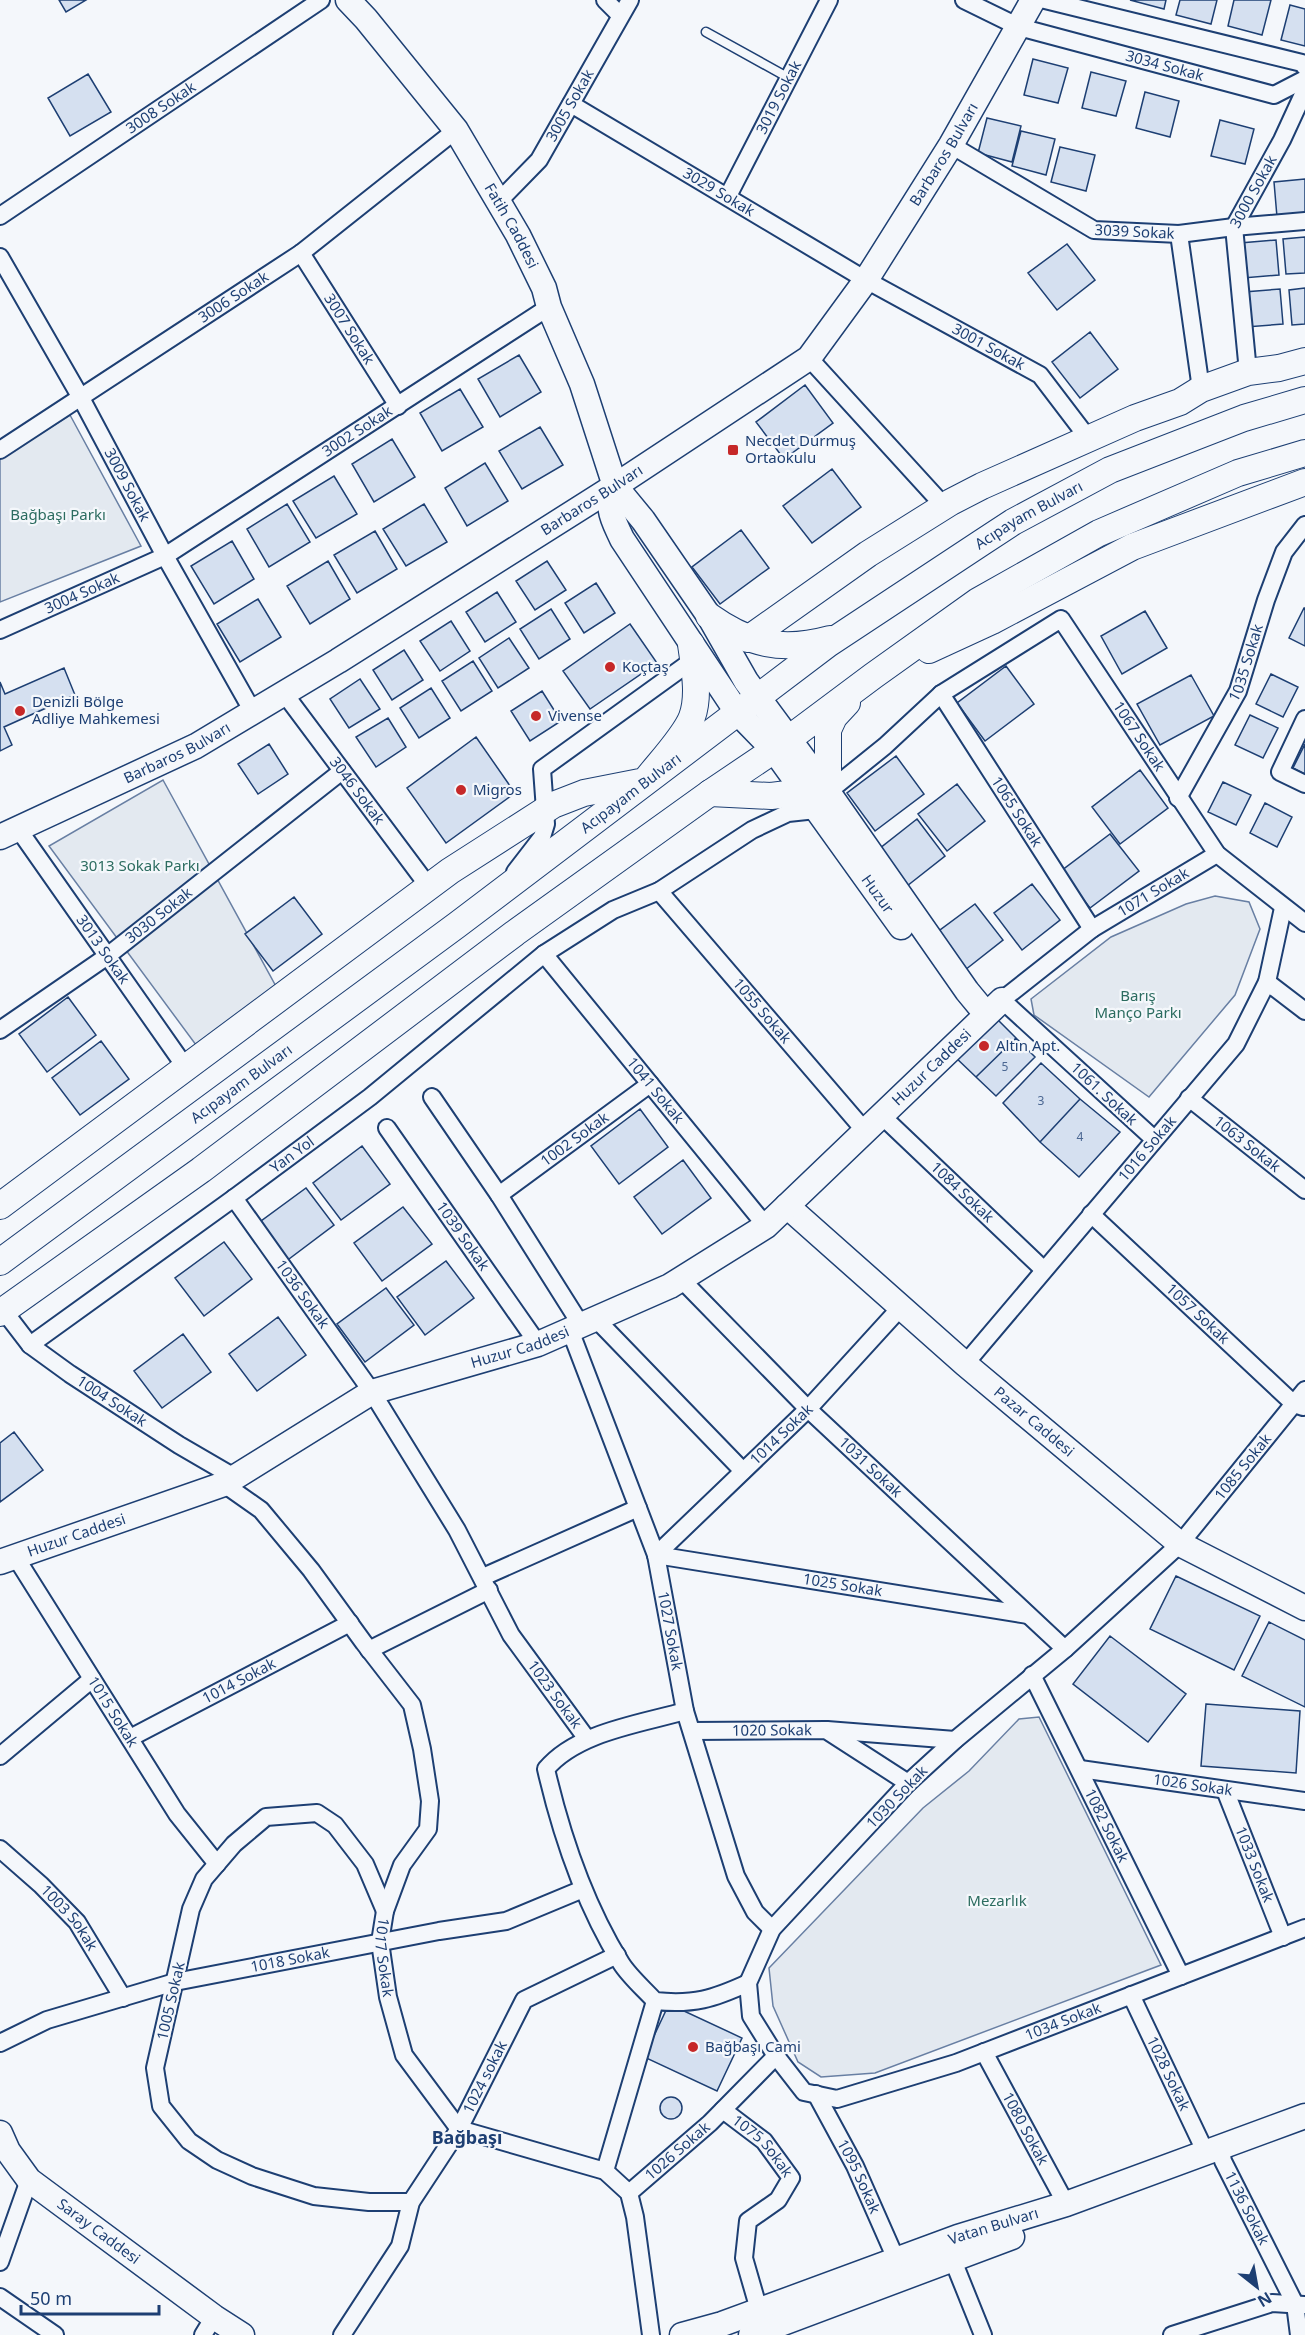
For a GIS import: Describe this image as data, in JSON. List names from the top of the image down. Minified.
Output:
{"streets":{"main road":["Acıpayam Bulvarı"],"street":["3034 Sokak","3019 Sokak","3005 Sokak","3008 Sokak","Barbaros Bulvarı","3029 Sokak","3000 Sokak","Fatih Caddesi","3039 Sokak","3006 Sokak","3007 Sokak","3001 Sokak","3002 Sokak","3009 Sokak","3004 Sokak","1035 Sokak","1067 Sokak","3046 Sokak","1065 Sokak","1071 Sokak","Huzur","3030 Sokak","3013 Sokak","1055 Sokak","Huzur Caddesi","1041 Sokak","1061. Sokak","1002 Sokak","1063 Sokak","1016 Sokak","Yan Yol","1084 Sokak","1039 Sokak","1036 Sokak","1057 Sokak","1004 Sokak","Pazar Caddesi","1014 Sokak","1031 Sokak","1085 Sokak","1025 Sokak","1027 Sokak","1023 Sokak","1015 Sokak","1020 Sokak","1026 Sokak","1030 Sokak","1082 Sokak","1033 Sokak","1003 Sokak","1017 Sokak","1018 Sokak","1005 Sokak","1034 Sokak","1028 Sokak","1024 sokak","1080 Sokak","1075 Sokak","1095 Sokak","1136 Sokak","Vatan Bulvarı","Saray Caddesi"]},"crossings":[["3034 Sokak","Barbaros Bulvarı"],["3019 Sokak","3029 Sokak"],["3005 Sokak","3029 Sokak"],["3005 Sokak","Fatih Caddesi"],["Barbaros Bulvarı","3029 Sokak"],["Barbaros Bulvarı","Fatih Caddesi"],["Barbaros Bulvarı","3039 Sokak"],["Barbaros Bulvarı","3001 Sokak"],["Barbaros Bulvarı","3009 Sokak"],["Barbaros Bulvarı","3046 Sokak"],["Barbaros Bulvarı","3013 Sokak"],["3029 Sokak","3001 Sokak"],["3000 Sokak","3039 Sokak"],["Fatih Caddesi","3006 Sokak"],["Fatih Caddesi","3002 Sokak"],["3006 Sokak","3007 Sokak"],["3006 Sokak","3009 Sokak"],["3007 Sokak","3002 Sokak"],["3002 Sokak","3009 Sokak"],["3002 Sokak","3004 Sokak"],["3009 Sokak","3004 Sokak"],["1035 Sokak","1067 Sokak"],["1067 Sokak","1065 Sokak"],["1067 Sokak","1071 Sokak"],["3046 Sokak","3030 Sokak"],["1065 Sokak","1071 Sokak"],["1071 Sokak","Huzur"],["1071 Sokak","Huzur Caddesi"],["1071 Sokak","1061. Sokak"],["Huzur","Huzur Caddesi"],["Huzur","1061. Sokak"],["Huzur","Yan Yol"],["3030 Sokak","3013 Sokak"],["1055 Sokak","Huzur Caddesi"],["1055 Sokak","Yan Yol"],["1055 Sokak","1084 Sokak"],["Huzur Caddesi","1041 Sokak"],["Huzur Caddesi","1061. Sokak"],["Huzur Caddesi","1084 Sokak"],["Huzur Caddesi","1039 Sokak"],["Huzur Caddesi","1036 Sokak"],["Huzur Caddesi","1004 Sokak"],["Huzur Caddesi","Pazar Caddesi"],["Huzur Caddesi","1031 Sokak"],["Huzur Caddesi","1027 Sokak"],["Huzur Caddesi","1023 Sokak"],["Huzur Caddesi","1015 Sokak"],["Huzur Caddesi","1017 Sokak"],["1041 Sokak","1002 Sokak"],["1041 Sokak","Yan Yol"],["1061. Sokak","1016 Sokak"],["1063 Sokak","1016 Sokak"],["1016 Sokak","1084 Sokak"],["1016 Sokak","1057 Sokak"],["1016 Sokak","Pazar Caddesi"],["Yan Yol","1036 Sokak"],["Yan Yol","1004 Sokak"],["1036 Sokak","1023 Sokak"],["1057 Sokak","1085 Sokak"],["1004 Sokak","1017 Sokak"],["Pazar Caddesi","1014 Sokak"],["Pazar Caddesi","1085 Sokak"],["Pazar Caddesi","1030 Sokak"],["1014 Sokak","1031 Sokak"],["1014 Sokak","1025 Sokak"],["1014 Sokak","1027 Sokak"],["1014 Sokak","1015 Sokak"],["1014 Sokak","1017 Sokak"],["1031 Sokak","1025 Sokak"],["1031 Sokak","1030 Sokak"],["1085 Sokak","1030 Sokak"],["1025 Sokak","1027 Sokak"],["1027 Sokak","1020 Sokak"],["1027 Sokak","1030 Sokak"],["1023 Sokak","1018 Sokak"],["1023 Sokak","1024 sokak"],["1015 Sokak","1005 Sokak"],["1020 Sokak","1030 Sokak"],["1026 Sokak","1030 Sokak"],["1026 Sokak","1082 Sokak"],["1026 Sokak","1033 Sokak"],["1026 Sokak","1075 Sokak"],["1030 Sokak","1082 Sokak"],["1030 Sokak","1034 Sokak"],["1030 Sokak","1095 Sokak"],["1082 Sokak","1034 Sokak"],["1033 Sokak","1034 Sokak"],["1003 Sokak","1018 Sokak"],["1017 Sokak","1018 Sokak"],["1017 Sokak","1005 Sokak"],["1017 Sokak","1024 sokak"],["1018 Sokak","1005 Sokak"],["1005 Sokak","1024 sokak"],["1034 Sokak","1028 Sokak"],["1034 Sokak","1080 Sokak"],["1034 Sokak","1095 Sokak"],["1028 Sokak","1136 Sokak"],["1028 Sokak","Vatan Bulvarı"],["1080 Sokak","Vatan Bulvarı"],["1075 Sokak","Vatan Bulvarı"],["1095 Sokak","Vatan Bulvarı"],["1136 Sokak","Vatan Bulvarı"]],"districts":["Bağbaşı"],"parks":["Bağbaşı Parkı","3013 Sokak Parkı","Barış Manço Parkı","Mezarlık"],"places":{"transit":["Necdet Durmuş Ortaokulu"],"other":["Koçtaş","Denizli Bölge Adliye Mahkemesi","Vivense","Migros","Altın Apt.","Bağbaşı Cami"]},"house_numbers":["5","3","4"],"scale_bar":"50 m","north":"bottom right"}
